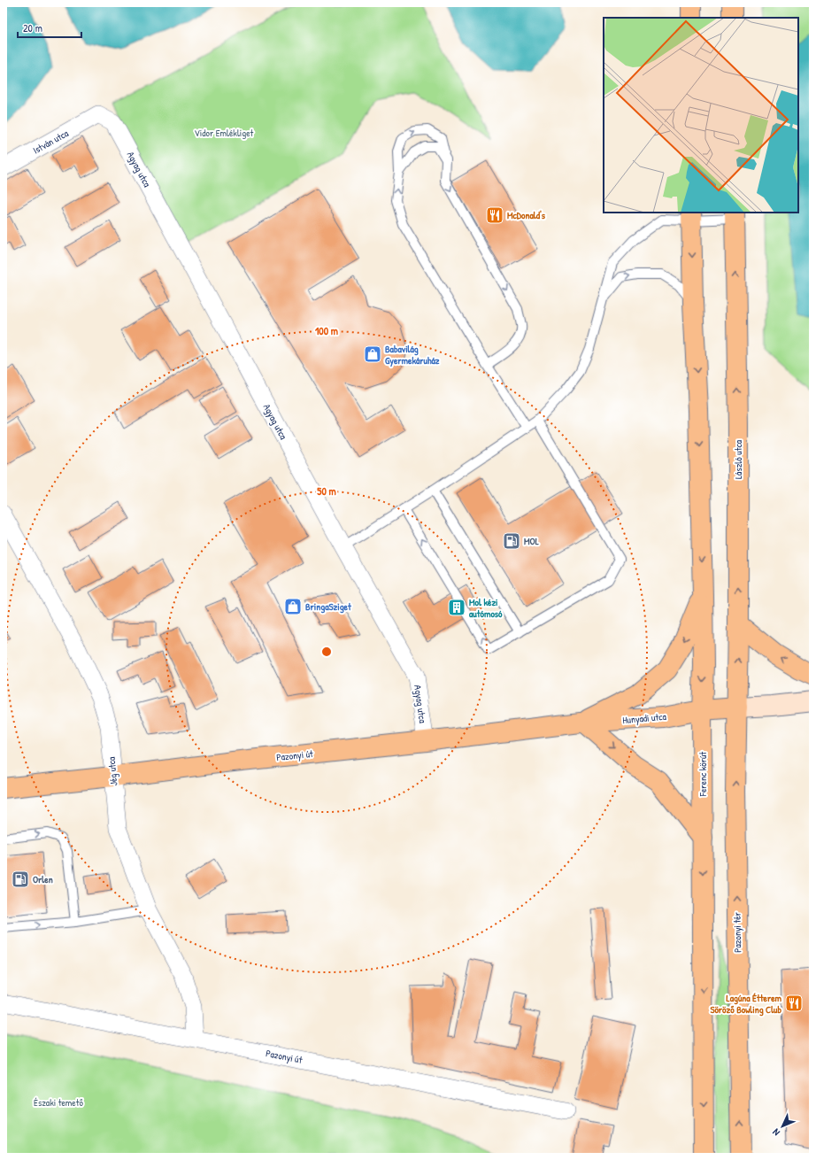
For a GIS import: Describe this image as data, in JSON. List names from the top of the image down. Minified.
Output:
{"streets":{"main road":["László utca","Hunyadi utca","Pazonyi út","Ferenc körút","Pazonyi tér"],"street":["István utca","Agyag utca","Jég utca"]},"crossings":[["István utca","Agyag utca"],["Agyag utca","Pazonyi út"],["László utca","Hunyadi utca"],["László utca","Pazonyi tér"],["Hunyadi utca","Pazonyi út"],["Hunyadi utca","Ferenc körút"],["Hunyadi utca","Pazonyi tér"],["Pazonyi út","Jég utca"]],"one_way":["Ferenc körút"],"parks":["Vidor Emlékliget","Északi temető"],"places":{"restaurant":["McDonald's","Lagúna Étterem Söröző Bowling Club"],"shop":["Babavilág Gyermekáruház","BringaSziget"],"fuel station":["MOL","Orlen"],"building":["Mol kézi autómosó"]},"scale_bar":"20 m","north":"bottom left","rings":["100 m","50 m"]}
